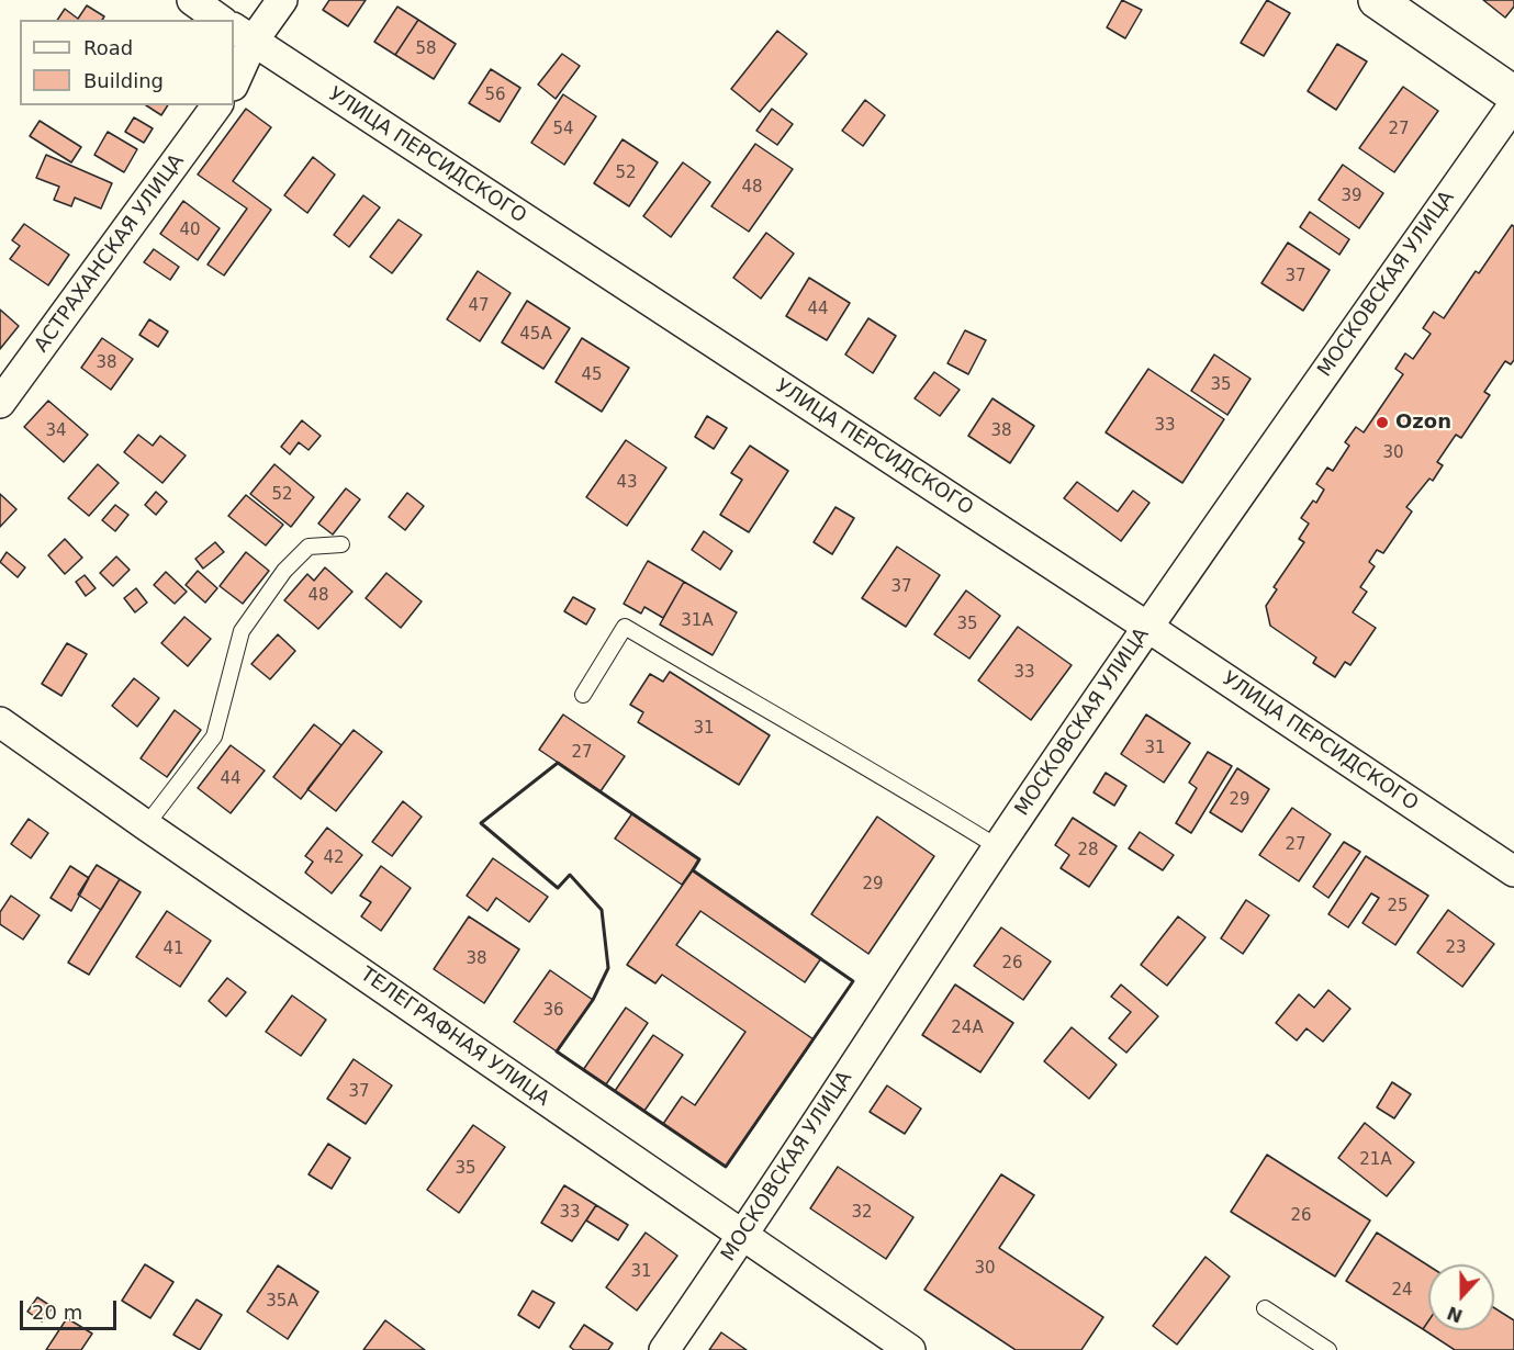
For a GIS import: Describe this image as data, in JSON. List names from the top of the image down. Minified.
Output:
{"streets":{"street":["УЛИЦА ПЕРСИДСКОГО","АСТРАХАНСКАЯ УЛИЦА","МОСКОВСКАЯ УЛИЦА","ТЕЛЕГРАФНАЯ УЛИЦА"]},"crossings":[["УЛИЦА ПЕРСИДСКОГО","МОСКОВСКАЯ УЛИЦА"],["МОСКОВСКАЯ УЛИЦА","ТЕЛЕГРАФНАЯ УЛИЦА"]],"places":["Ozon"],"house_numbers":["58","56","54","27","52","48","39","40","37","47","44","45А","38","45","35","33","34","38","30","43","52","37","48","31А","35","33","31","31","27","44","29","27","28","42","29","25","23","41","38","26","36","24А","37","21А","35","33","32","26","30","31","24","35А"],"legend":["Road","Building"],"scale_bar":"20 m","north":"bottom"}
